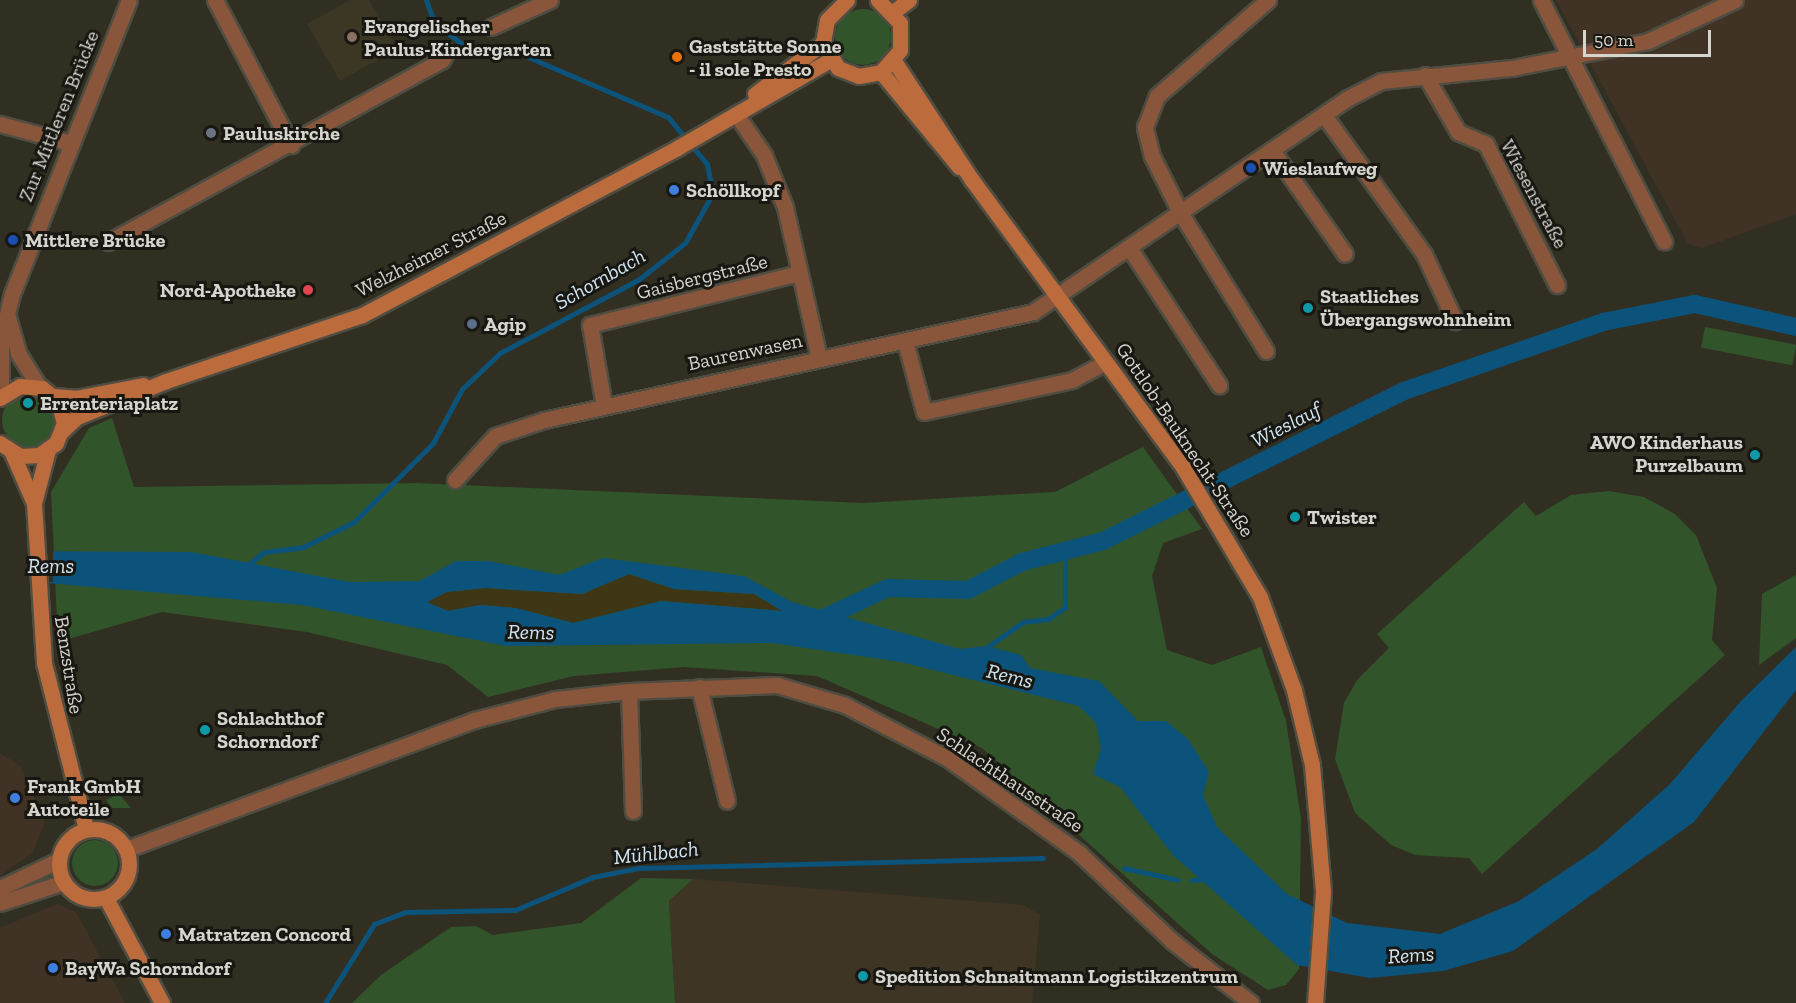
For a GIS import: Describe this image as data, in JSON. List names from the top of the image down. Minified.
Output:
{"streets":{"main road":["Welzheimer Straße","Gottlob-Bauknecht-Straße","Benzstraße"],"street":["Zur Mittleren Brücke","Wiesenstraße","Gaisbergstraße","Baurenwasen","Schlachthausstraße"]},"crossings":[["Welzheimer Straße","Gaisbergstraße"],["Welzheimer Straße","Benzstraße"],["Gaisbergstraße","Baurenwasen"],["Baurenwasen","Gottlob-Bauknecht-Straße"],["Benzstraße","Schlachthausstraße"]],"water":["Schornbach","Wieslauf","Rems","Mühlbach"],"places":["Evangelischer Paulus-Kindergarten","Gaststätte Sonne - il sole Presto","Pauluskirche","Wieslaufweg","Schöllkopf","Mittlere Brücke","Nord-Apotheke","Staatliches Übergangswohnheim","Agip","Errenteriaplatz","AWO Kinderhaus Purzelbaum","Twister","Schlachthof Schorndorf","Frank GmbH Autoteile","Matratzen Concord","BayWa Schorndorf","Spedition Schnaitmann Logistikzentrum"],"scale_bar":"50 m"}
